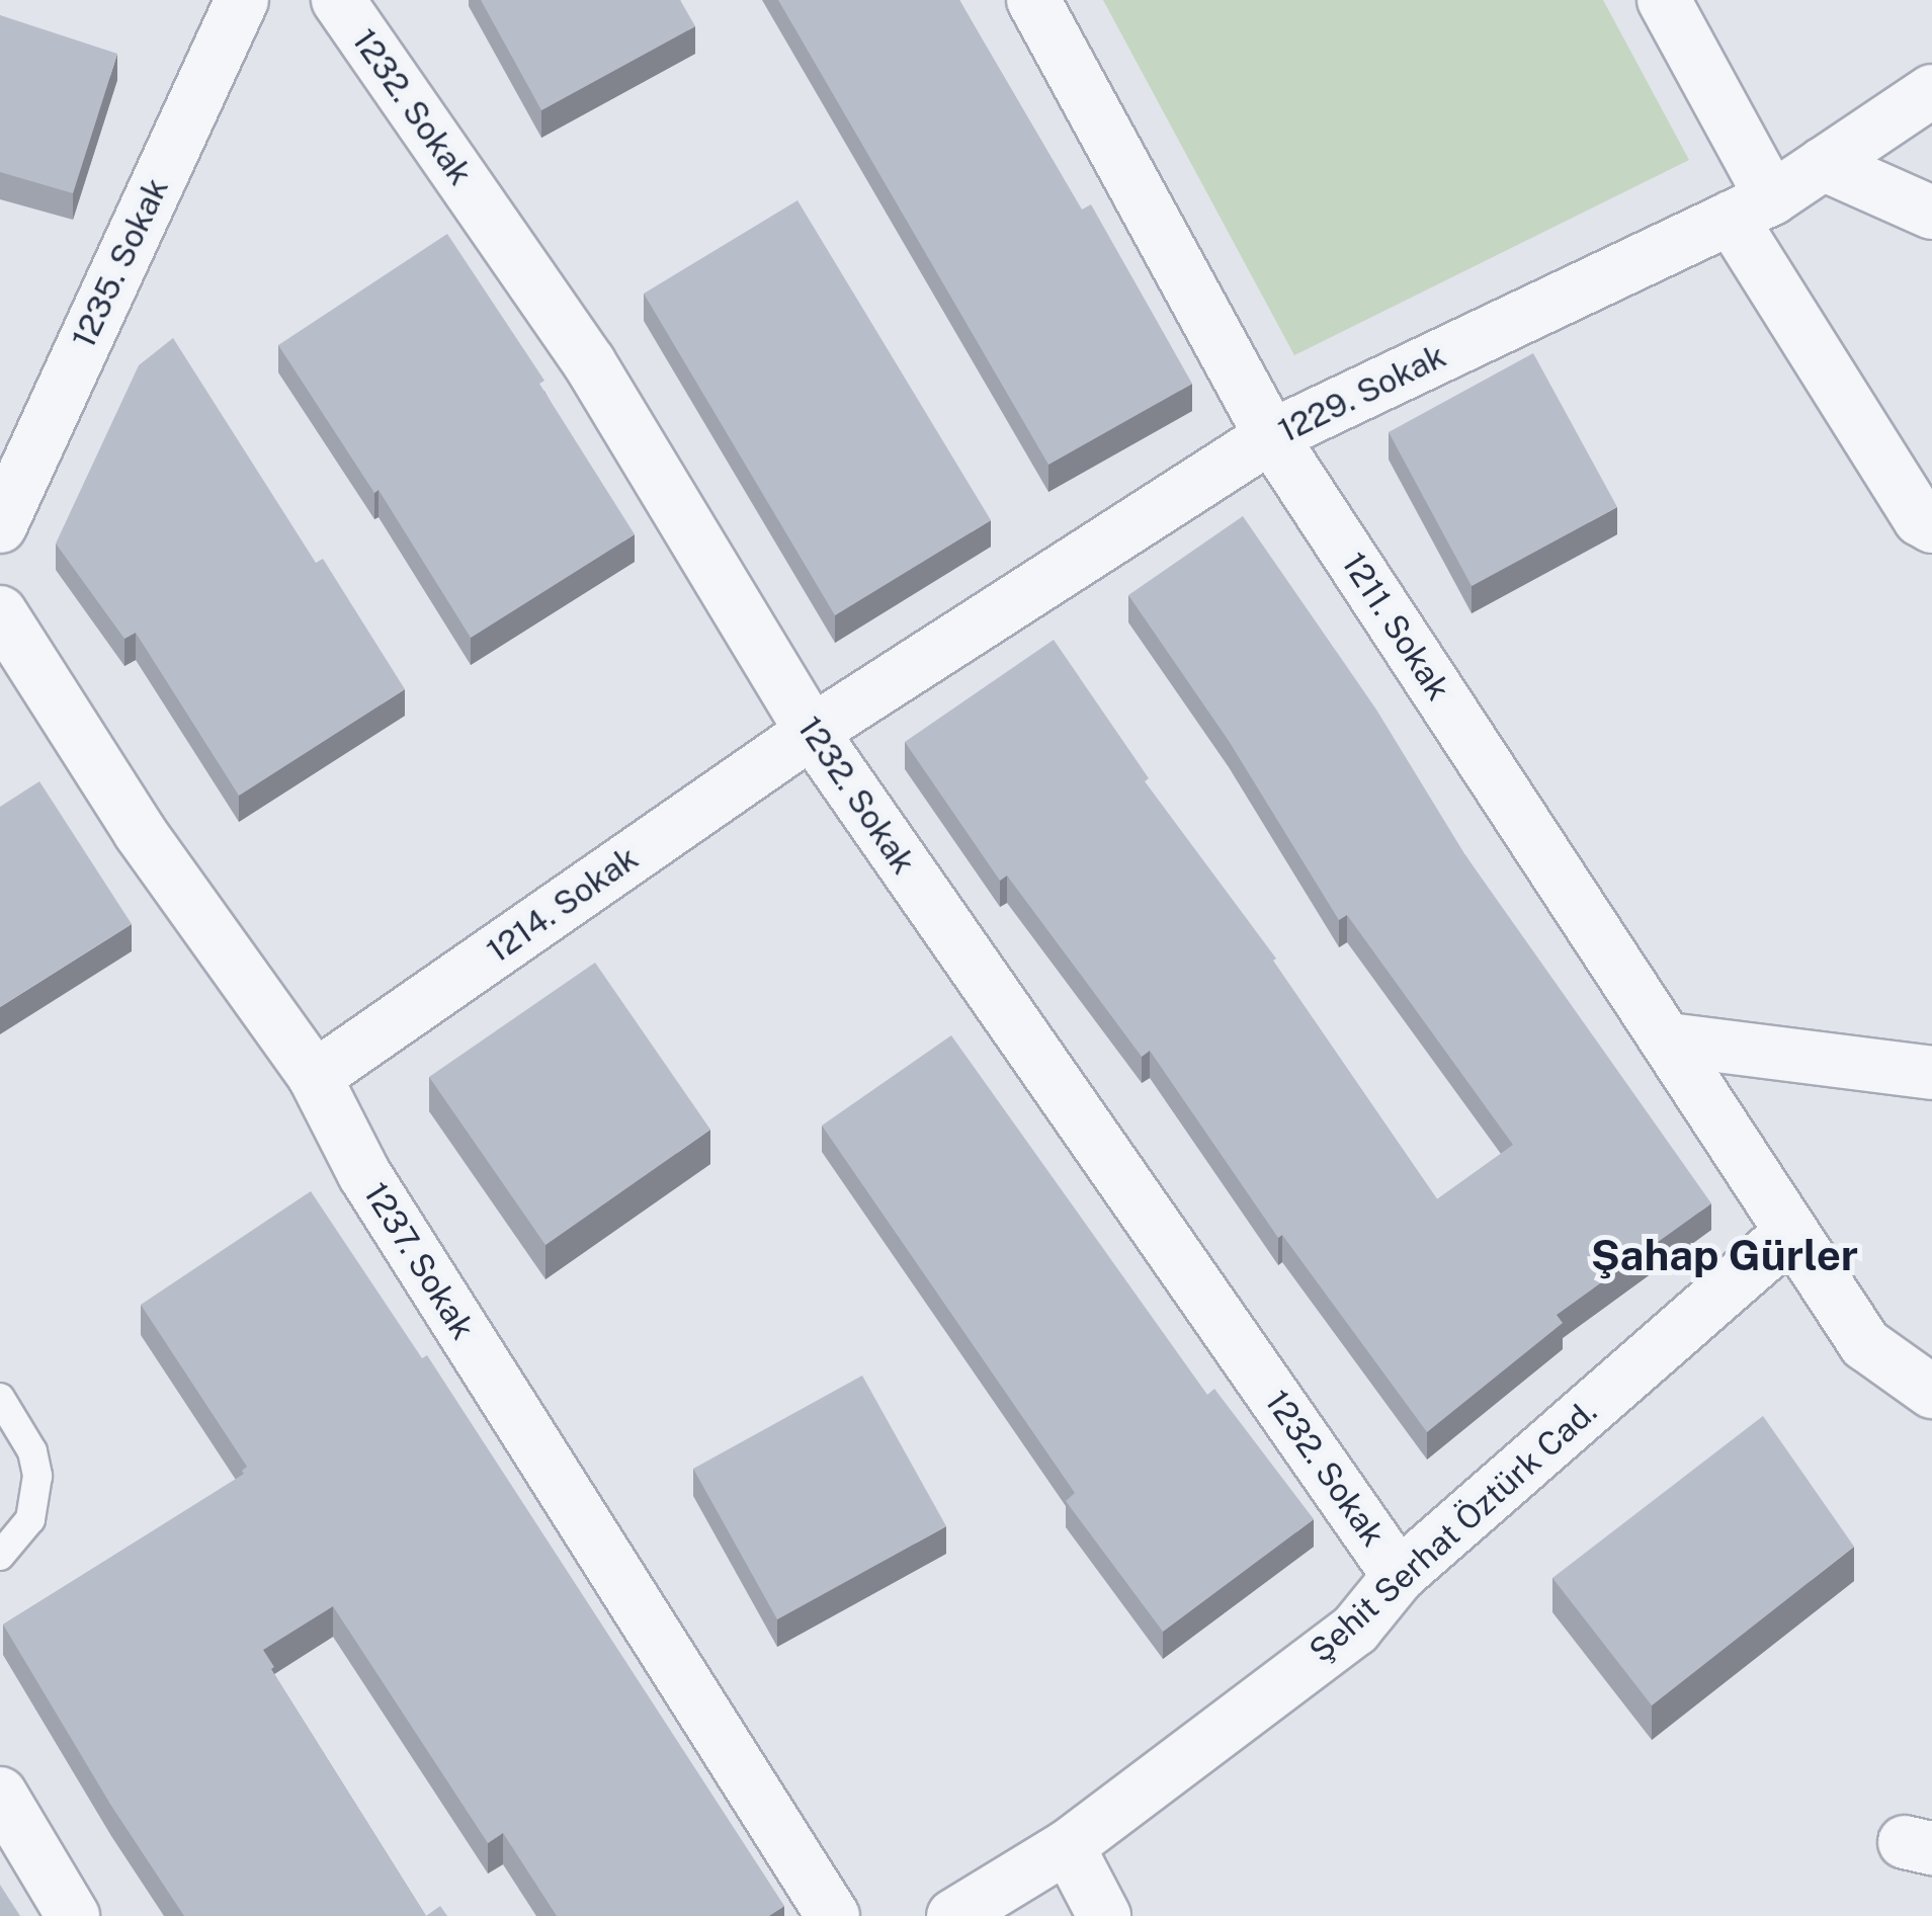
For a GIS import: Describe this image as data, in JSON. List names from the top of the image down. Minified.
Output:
{"streets":{"street":["1232. Sokak","1235. Sokak","1229. Sokak","1211. Sokak","1214. Sokak","1237. Sokak","Şehit Serhat Öztürk Cad."]},"crossings":[["1232. Sokak","1229. Sokak"],["1232. Sokak","1214. Sokak"],["1232. Sokak","Şehit Serhat Öztürk Cad."],["1229. Sokak","1211. Sokak"],["1229. Sokak","1214. Sokak"],["1211. Sokak","Şehit Serhat Öztürk Cad."],["1214. Sokak","1237. Sokak"]],"districts":["Şahap Gürler"]}
